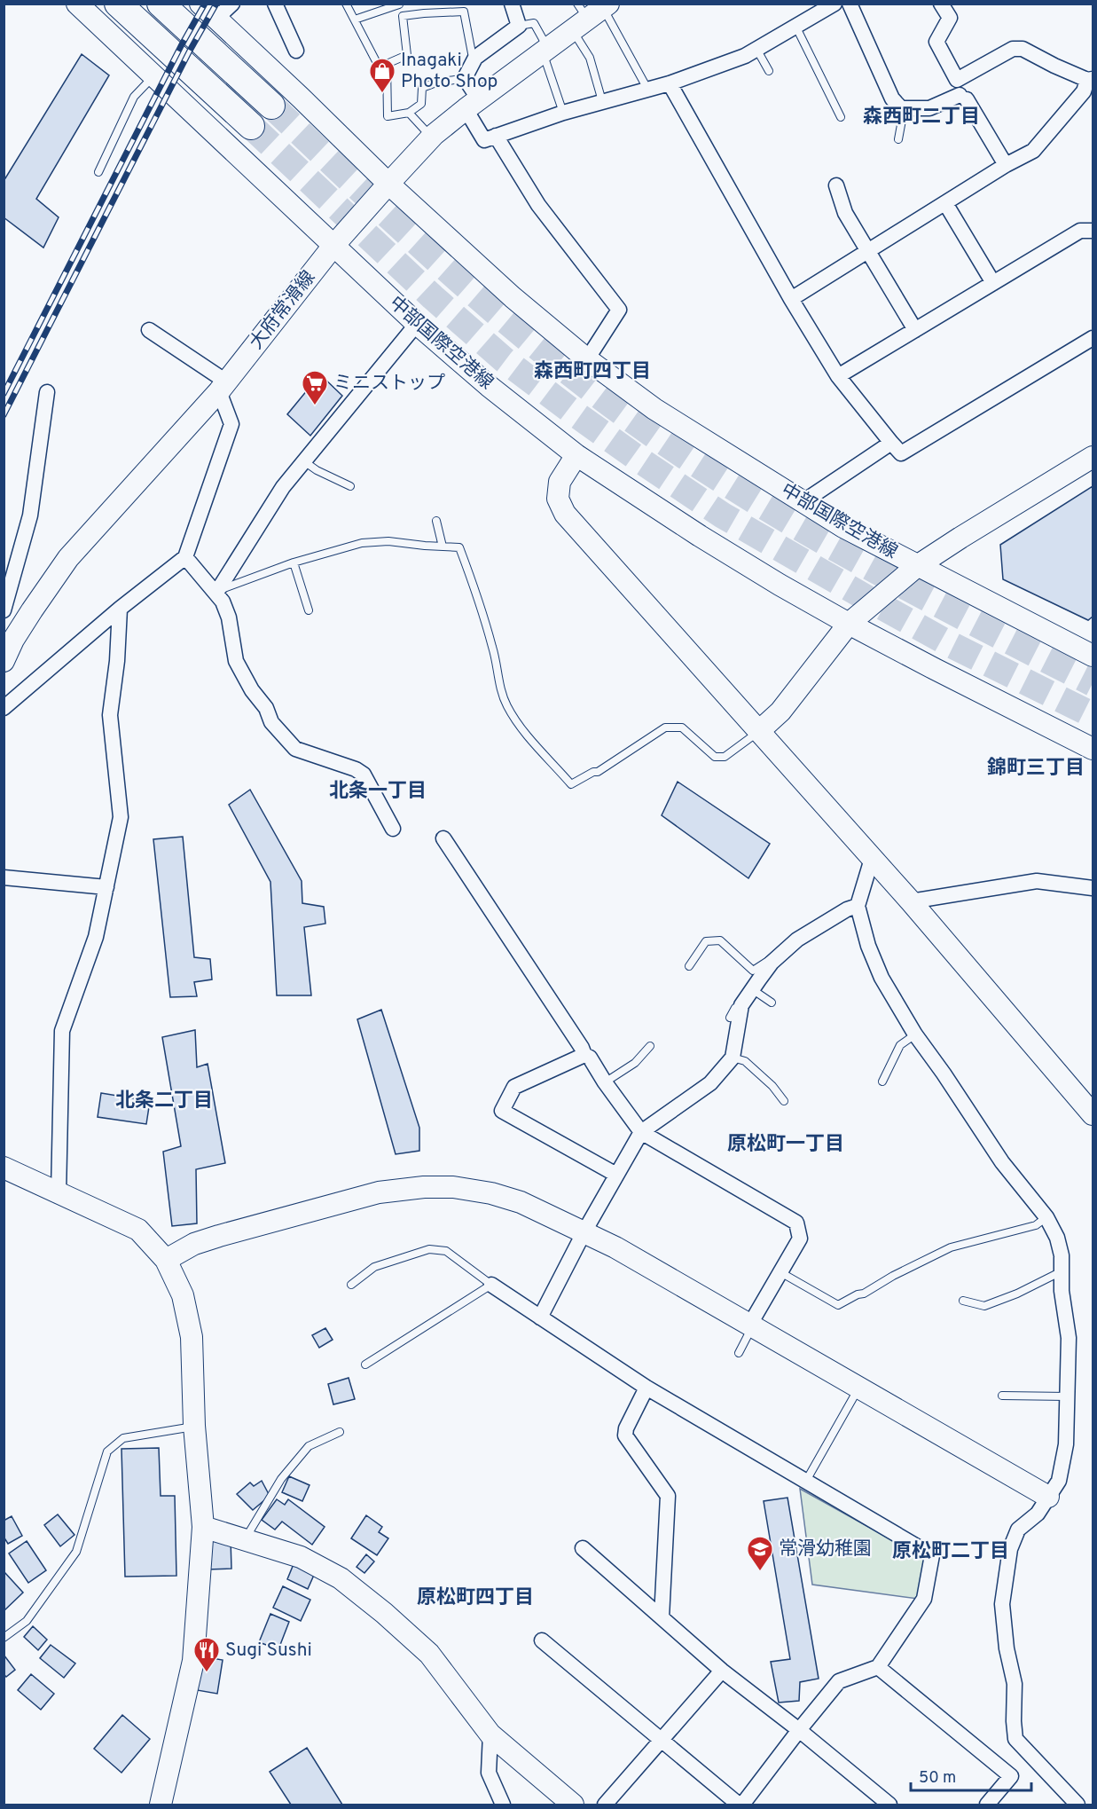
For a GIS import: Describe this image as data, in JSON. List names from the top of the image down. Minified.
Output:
{"streets":{"street":["大府常滑線","中部国際空港線"]},"crossings":[["大府常滑線","中部国際空港線"]],"districts":["森西町二丁目","森西町四丁目","錦町三丁目","北条一丁目","北条二丁目","原松町一丁目","原松町二丁目","原松町四丁目"],"places":{"shop":["Inagaki Photo Shop"],"supermarket":["ミニストップ"],"school or university":["常滑幼稚園"],"restaurant":["Sugi Sushi"]},"scale_bar":"50 m"}
